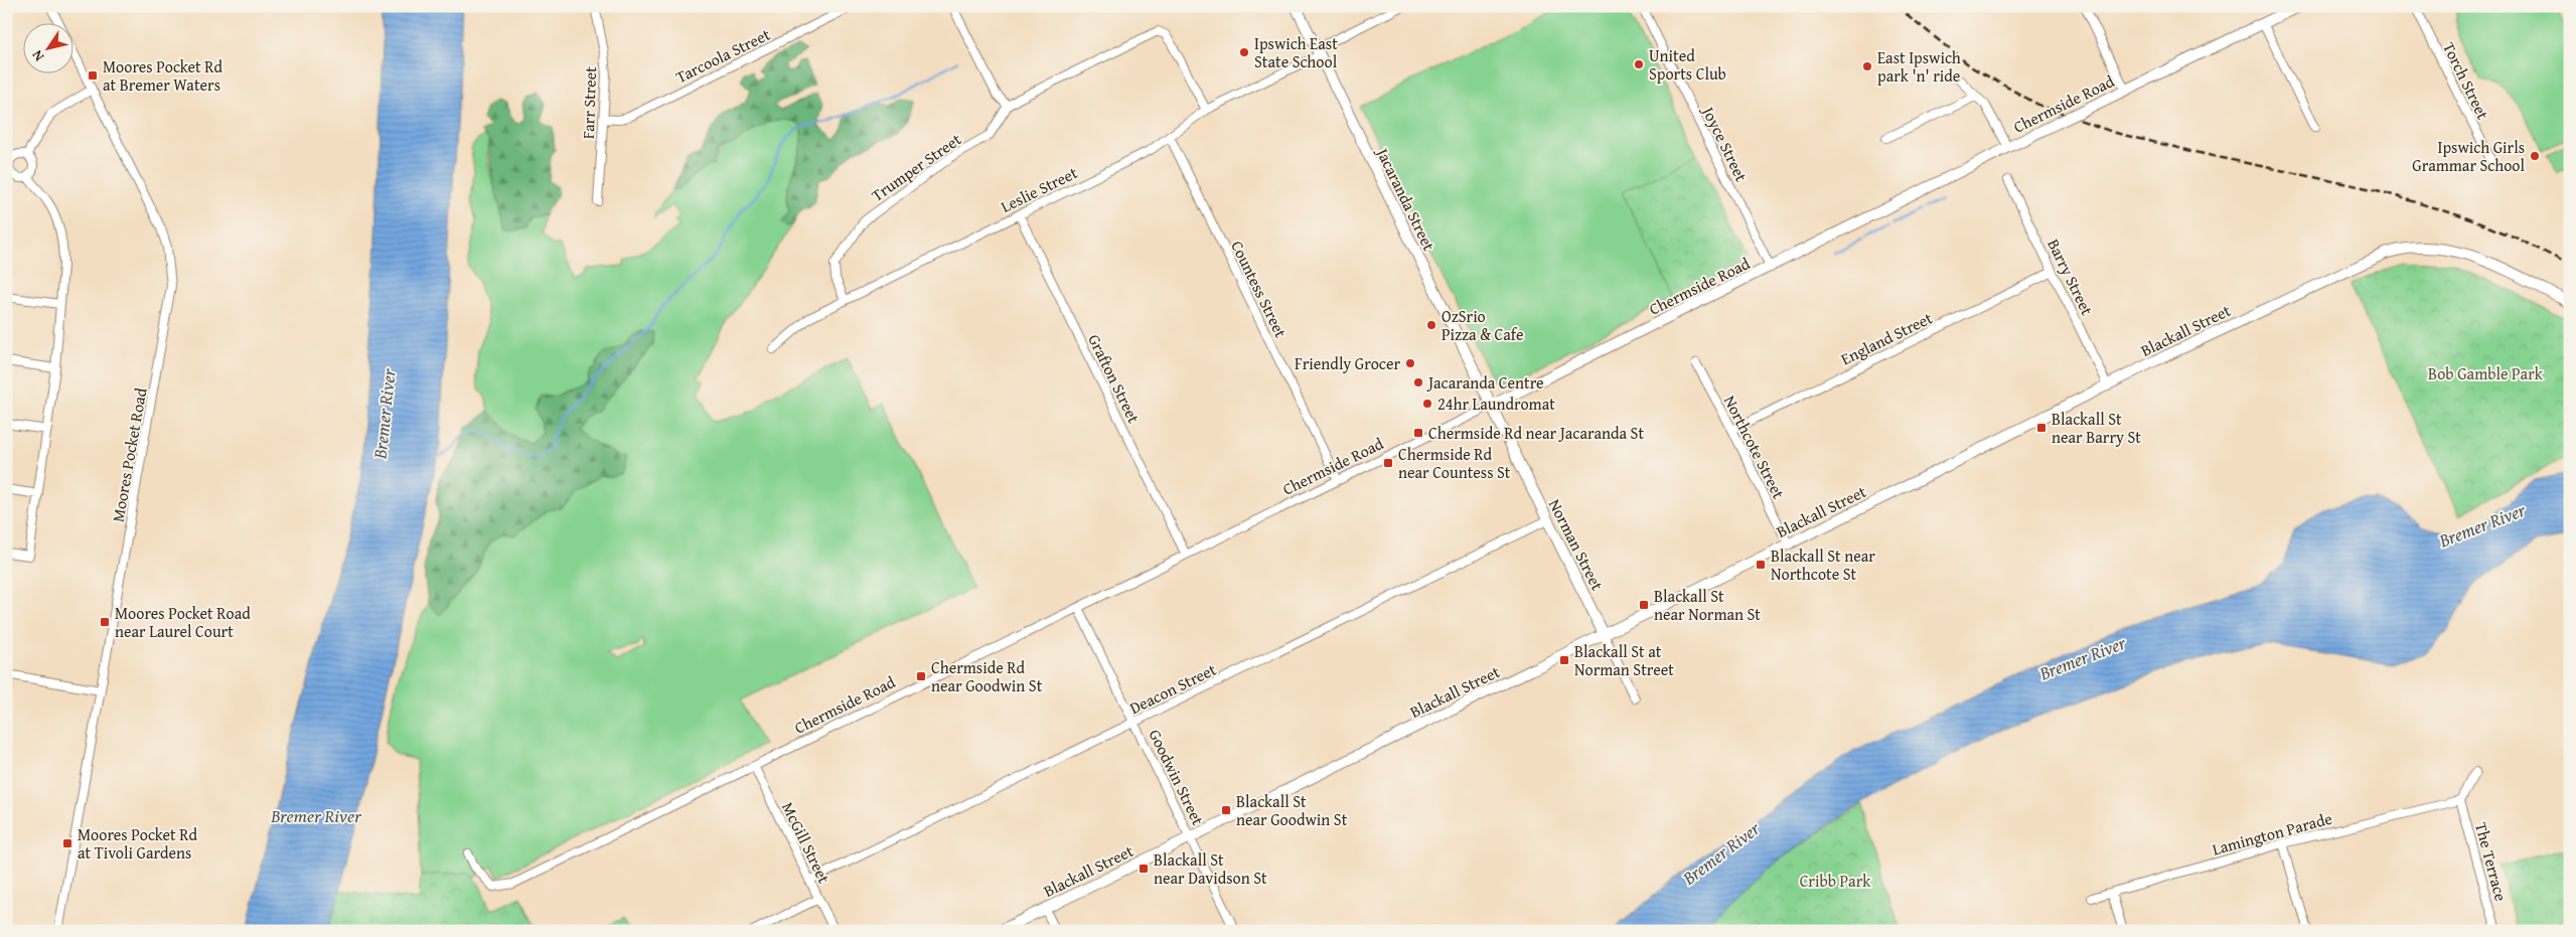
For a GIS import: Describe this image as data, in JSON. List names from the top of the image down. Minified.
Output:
{"streets":{"street":["Tarcoola Street","Torch Street","Farr Street","Chermside Road","Joyce Street","Trumper Street","Leslie Street","Jacaranda Street","Barry Street","Countess Street","Blackall Street","England Street","Grafton Street","Northcote Street","Moores Pocket Road","Norman Street","Deacon Street","Goodwin Street","Lamington Parade","McGill Street","The Terrace"]},"crossings":[["Tarcoola Street","Farr Street"],["Chermside Road","Joyce Street"],["Chermside Road","Jacaranda Street"],["Chermside Road","Countess Street"],["Chermside Road","Grafton Street"],["Chermside Road","Norman Street"],["Chermside Road","Goodwin Street"],["Chermside Road","McGill Street"],["Trumper Street","Leslie Street"],["Leslie Street","Jacaranda Street"],["Leslie Street","Countess Street"],["Leslie Street","Grafton Street"],["Jacaranda Street","Norman Street"],["Barry Street","Blackall Street"],["Barry Street","England Street"],["Blackall Street","Northcote Street"],["Blackall Street","Norman Street"],["Blackall Street","Goodwin Street"],["England Street","Northcote Street"],["Norman Street","Deacon Street"],["Deacon Street","Goodwin Street"],["Deacon Street","McGill Street"],["Lamington Parade","The Terrace"]],"water":["Bremer River"],"parks":["Bob Gamble Park","Cribb Park"],"places":{"other":["Ipswich East State School","United Sports Club","East Ipswich park 'n' ride","Ipswich Girls Grammar School","OzSrio Pizza & Cafe","Friendly Grocer","Jacaranda Centre","24hr Laundromat"],"transit":["Moores Pocket Rd at Bremer Waters","Blackall St near Barry St","Chermside Rd near Jacaranda St","Chermside Rd near Countess St","Blackall St near Northcote St","Blackall St near Norman St","Moores Pocket Road near Laurel Court","Blackall St at Norman Street","Chermside Rd near Goodwin St","Blackall St near Goodwin St","Moores Pocket Rd at Tivoli Gardens","Blackall St near Davidson St"]},"north":"bottom left"}
